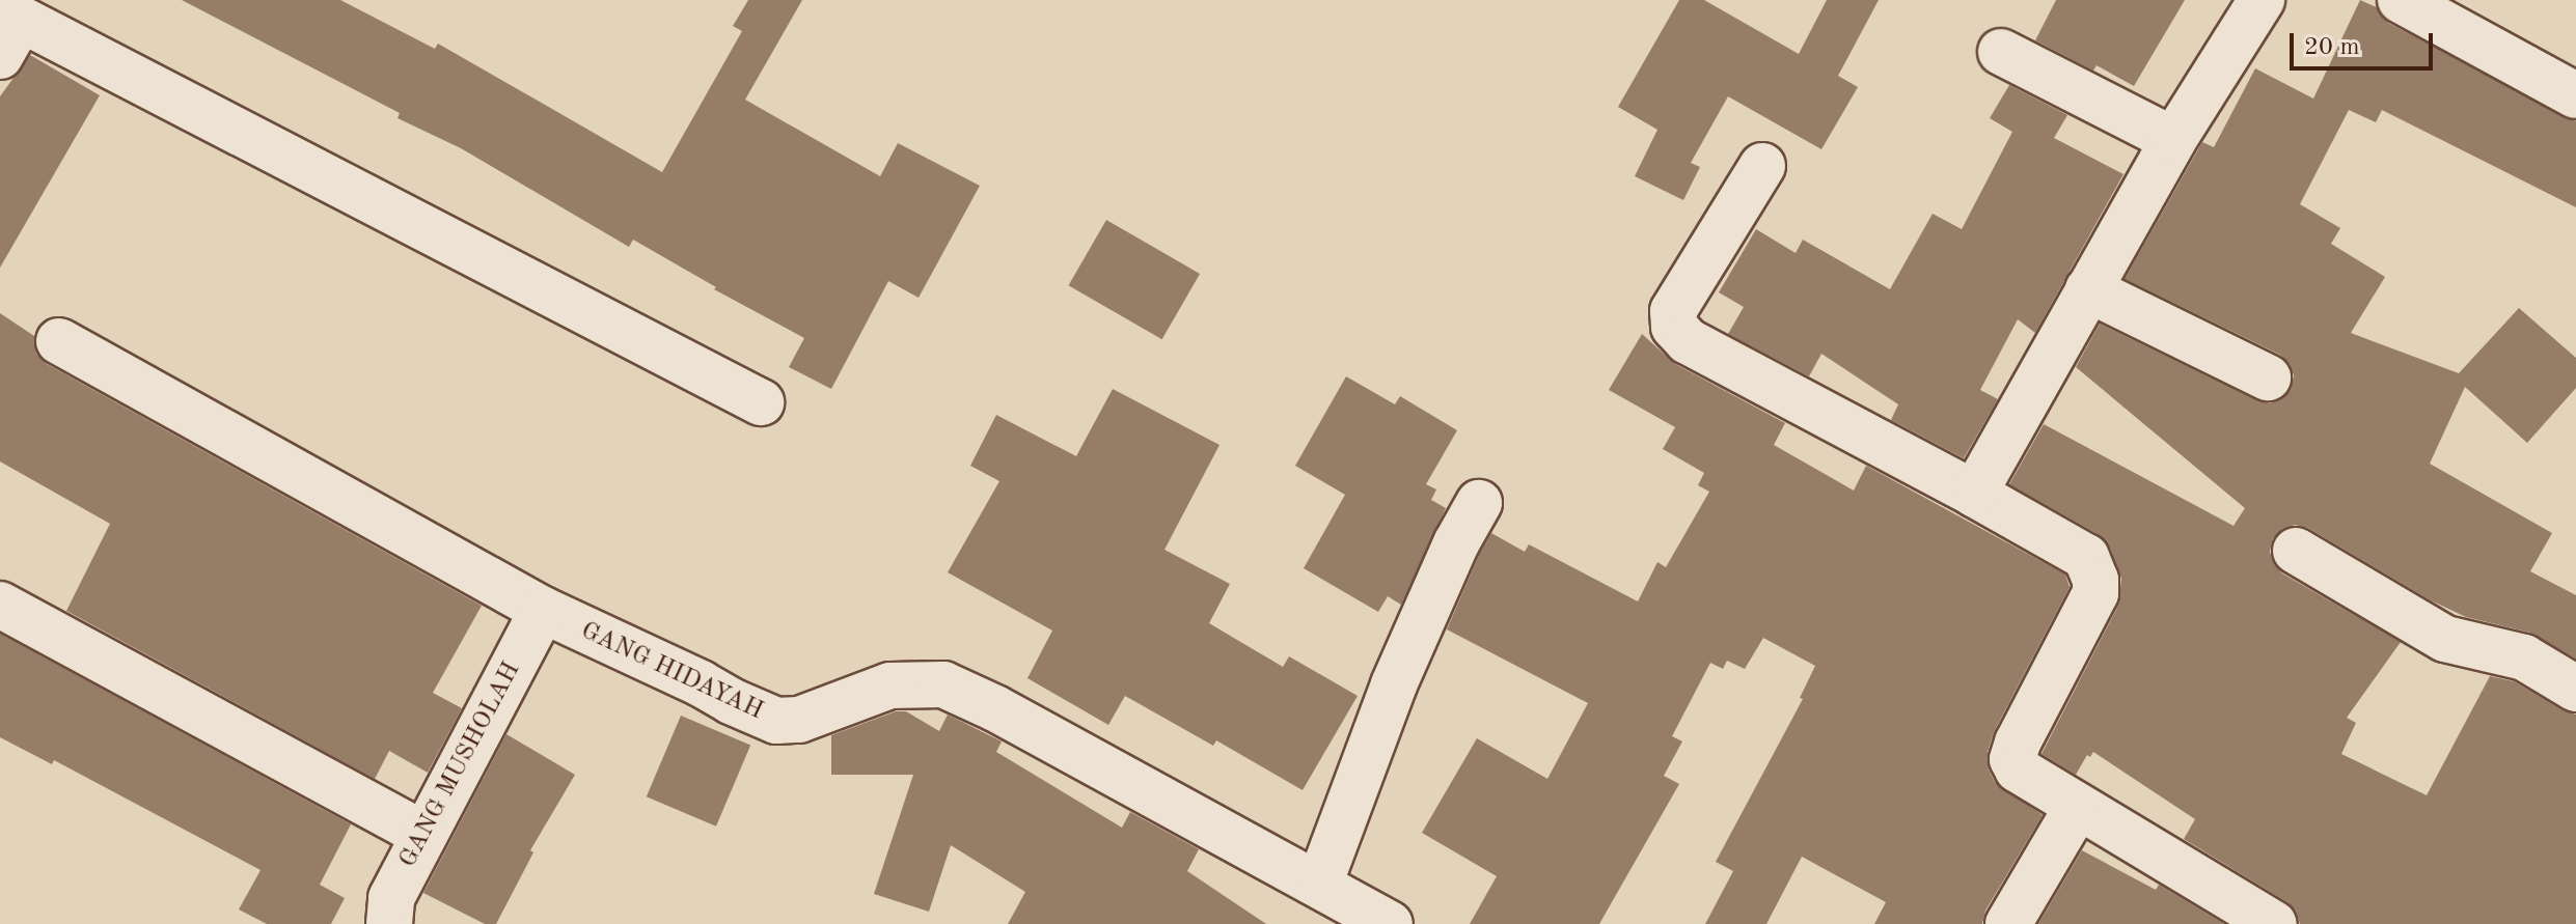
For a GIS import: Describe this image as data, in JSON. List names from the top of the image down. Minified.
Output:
{"streets":{"street":["GANG HIDAYAH","GANG MUSHOLAH"]},"crossings":[["GANG HIDAYAH","GANG MUSHOLAH"]],"scale_bar":"20 m"}
